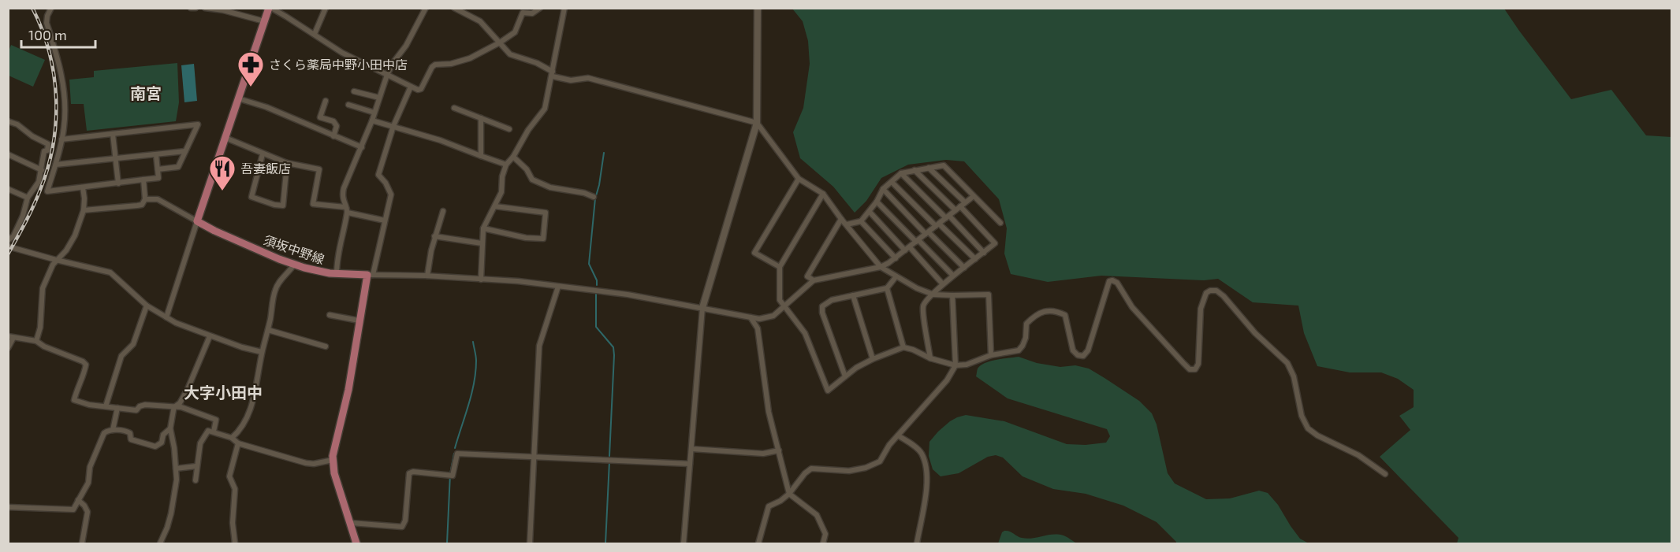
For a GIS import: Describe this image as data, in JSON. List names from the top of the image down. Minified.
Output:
{"streets":{"main road":["須坂中野線"]},"districts":["南宮","大字小田中"],"places":{"pharmacy":["さくら薬局中野小田中店"],"restaurant":["吾妻飯店"]},"scale_bar":"100 m"}
